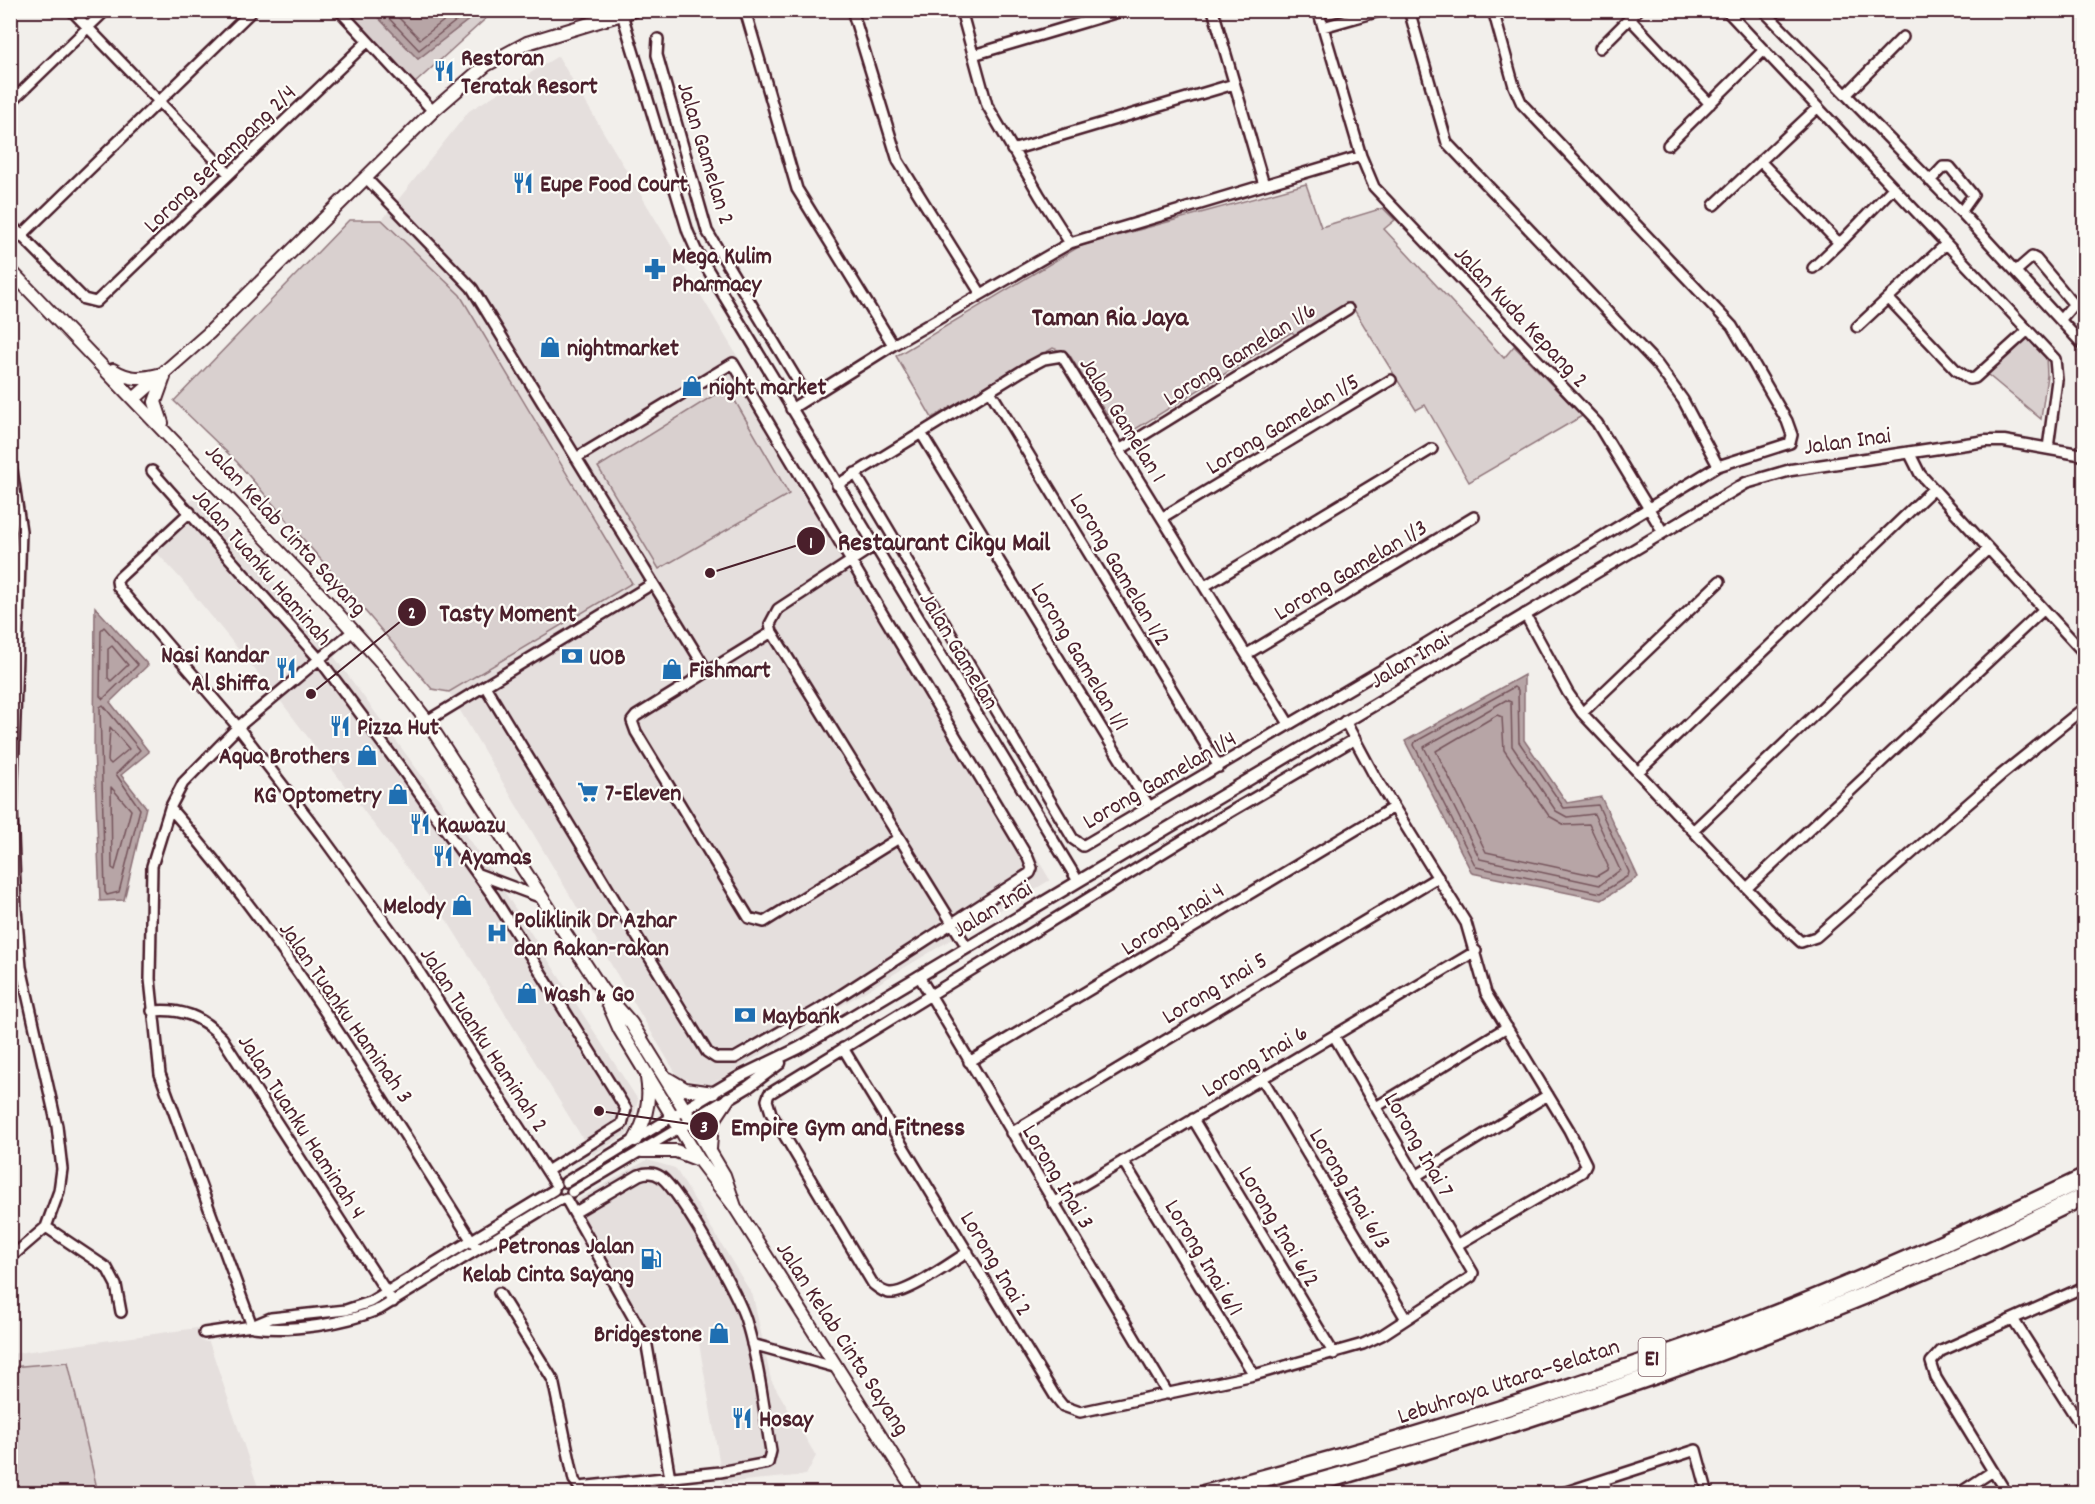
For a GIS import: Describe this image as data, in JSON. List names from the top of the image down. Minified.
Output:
{"streets":{"highway":["E1","Lebuhraya Utara–Selatan"],"main road":["Jalan Kelab Cinta Sayang"],"street":["Jalan Gamelan 2","Lorong Serampang 2/4","Jalan Kuda Kepang 2","Lorong Gamelan 1/6","Jalan Gamelan 1","Lorong Gamelan 1/5","Jalan Inai","Jalan Tuanku Haminah","Lorong Gamelan 1/2","Lorong Gamelan 1/3","Jalan Gamelan","Lorong Gamelan 1/1","Lorong Gamelan 1/4","Lorong Inai 4","Lorong Inai 5","Jalan Tuanku Haminah 3","Jalan Tuanku Haminah 2","Lorong Inai 6","Jalan Tuanku Haminah 4","Lorong Inai 7","Lorong Inai 3","Lorong Inai 6/3","Lorong Inai 6/2","Lorong Inai 6/1","Lorong Inai 2"]},"crossings":[["Jalan Kuda Kepang 2","Jalan Inai"],["Jalan Kuda Kepang 2","Lorong Gamelan 1/4"],["Lorong Gamelan 1/6","Jalan Gamelan 1"],["Jalan Gamelan 1","Lorong Gamelan 1/5"],["Jalan Gamelan 1","Lorong Gamelan 1/2"],["Jalan Gamelan 1","Lorong Gamelan 1/3"],["Jalan Gamelan 1","Jalan Gamelan"],["Jalan Gamelan 1","Lorong Gamelan 1/1"],["Jalan Gamelan 1","Lorong Gamelan 1/4"],["Jalan Inai","Jalan Kelab Cinta Sayang"],["Jalan Inai","Jalan Gamelan"],["Jalan Inai","Lorong Inai 3"],["Jalan Tuanku Haminah","Jalan Tuanku Haminah 2"],["Lorong Gamelan 1/2","Lorong Gamelan 1/4"],["Lorong Gamelan 1/1","Lorong Gamelan 1/4"],["Lorong Inai 4","Lorong Inai 3"],["Lorong Inai 5","Lorong Inai 3"],["Lorong Inai 6","Lorong Inai 7"],["Lorong Inai 6","Lorong Inai 3"],["Lorong Inai 6","Lorong Inai 6/3"],["Lorong Inai 6","Lorong Inai 6/2"],["Lorong Inai 6","Lorong Inai 6/1"],["Lorong Inai 7","Lorong Inai 2"],["Lorong Inai 3","Lorong Inai 2"],["Lorong Inai 6/3","Lorong Inai 2"],["Lorong Inai 6/2","Lorong Inai 2"],["Lorong Inai 6/1","Lorong Inai 2"]],"districts":["Taman Ria Jaya"],"places":{"restaurant":["Restoran Teratak Resort","Eupe Food Court","Nasi Kandar Al Shiffa","Pizza Hut","Kawazu","Ayamas","Hosay"],"pharmacy":["Mega Kulim Pharmacy"],"shop":["nightmarket","night market","Fishmart","Aqua Brothers","KG Optometry","Melody","Wash & Go","Bridgestone"],"other":["Restaurant Cikgu Mail","Tasty Moment","Empire Gym and Fitness"],"bank":["UOB","Maybank"],"supermarket":["7-Eleven"],"hospital":["Poliklinik Dr Azhar dan Rakan-rakan"],"fuel station":["Petronas Jalan Kelab Cinta Sayang"]}}
